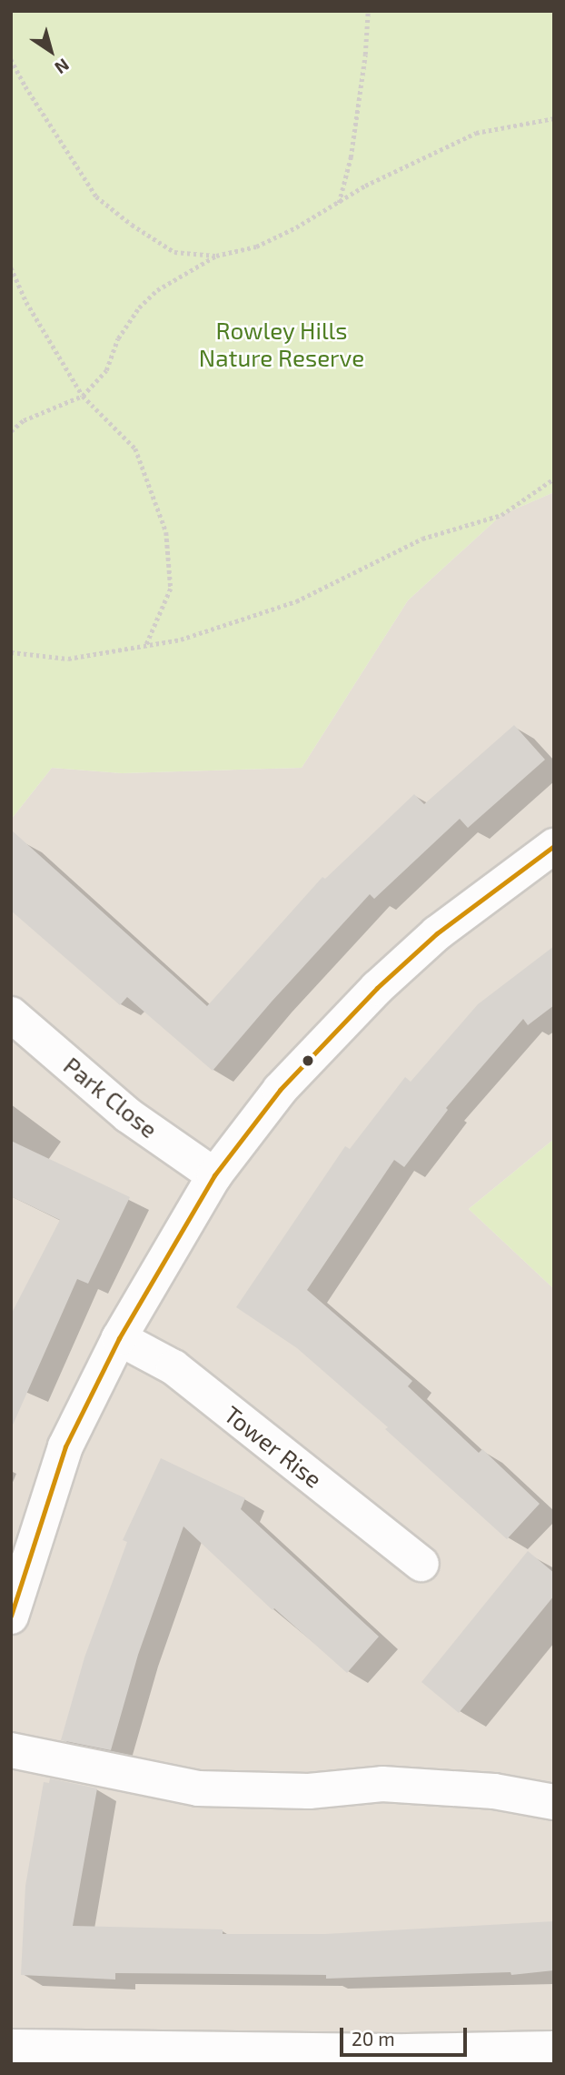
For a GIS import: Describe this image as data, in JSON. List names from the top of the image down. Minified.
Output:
{"streets":{"street":["Park Close","Tower Rise"]},"parks":["Rowley Hills Nature Reserve"],"scale_bar":"20 m","north":"bottom right"}
